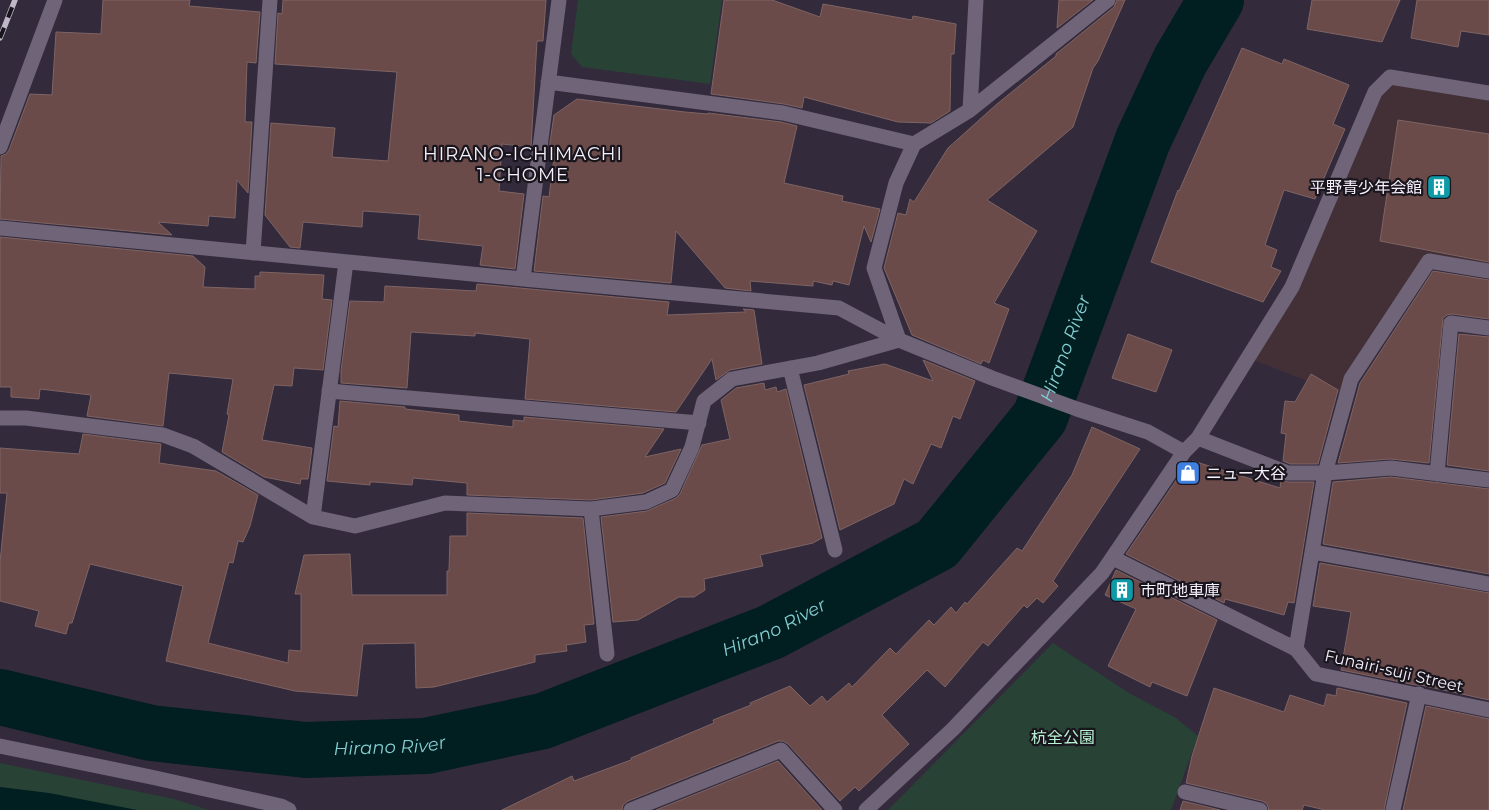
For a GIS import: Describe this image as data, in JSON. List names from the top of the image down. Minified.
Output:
{"streets":{"street":["Funairi-suji Street"]},"districts":["HIRANO-ICHIMACHI 1-CHOME"],"water":["Hirano River"],"parks":["杭全公園"],"places":{"building":["平野青少年会館","市町地車庫"],"shop":["ニュー大谷"]}}
